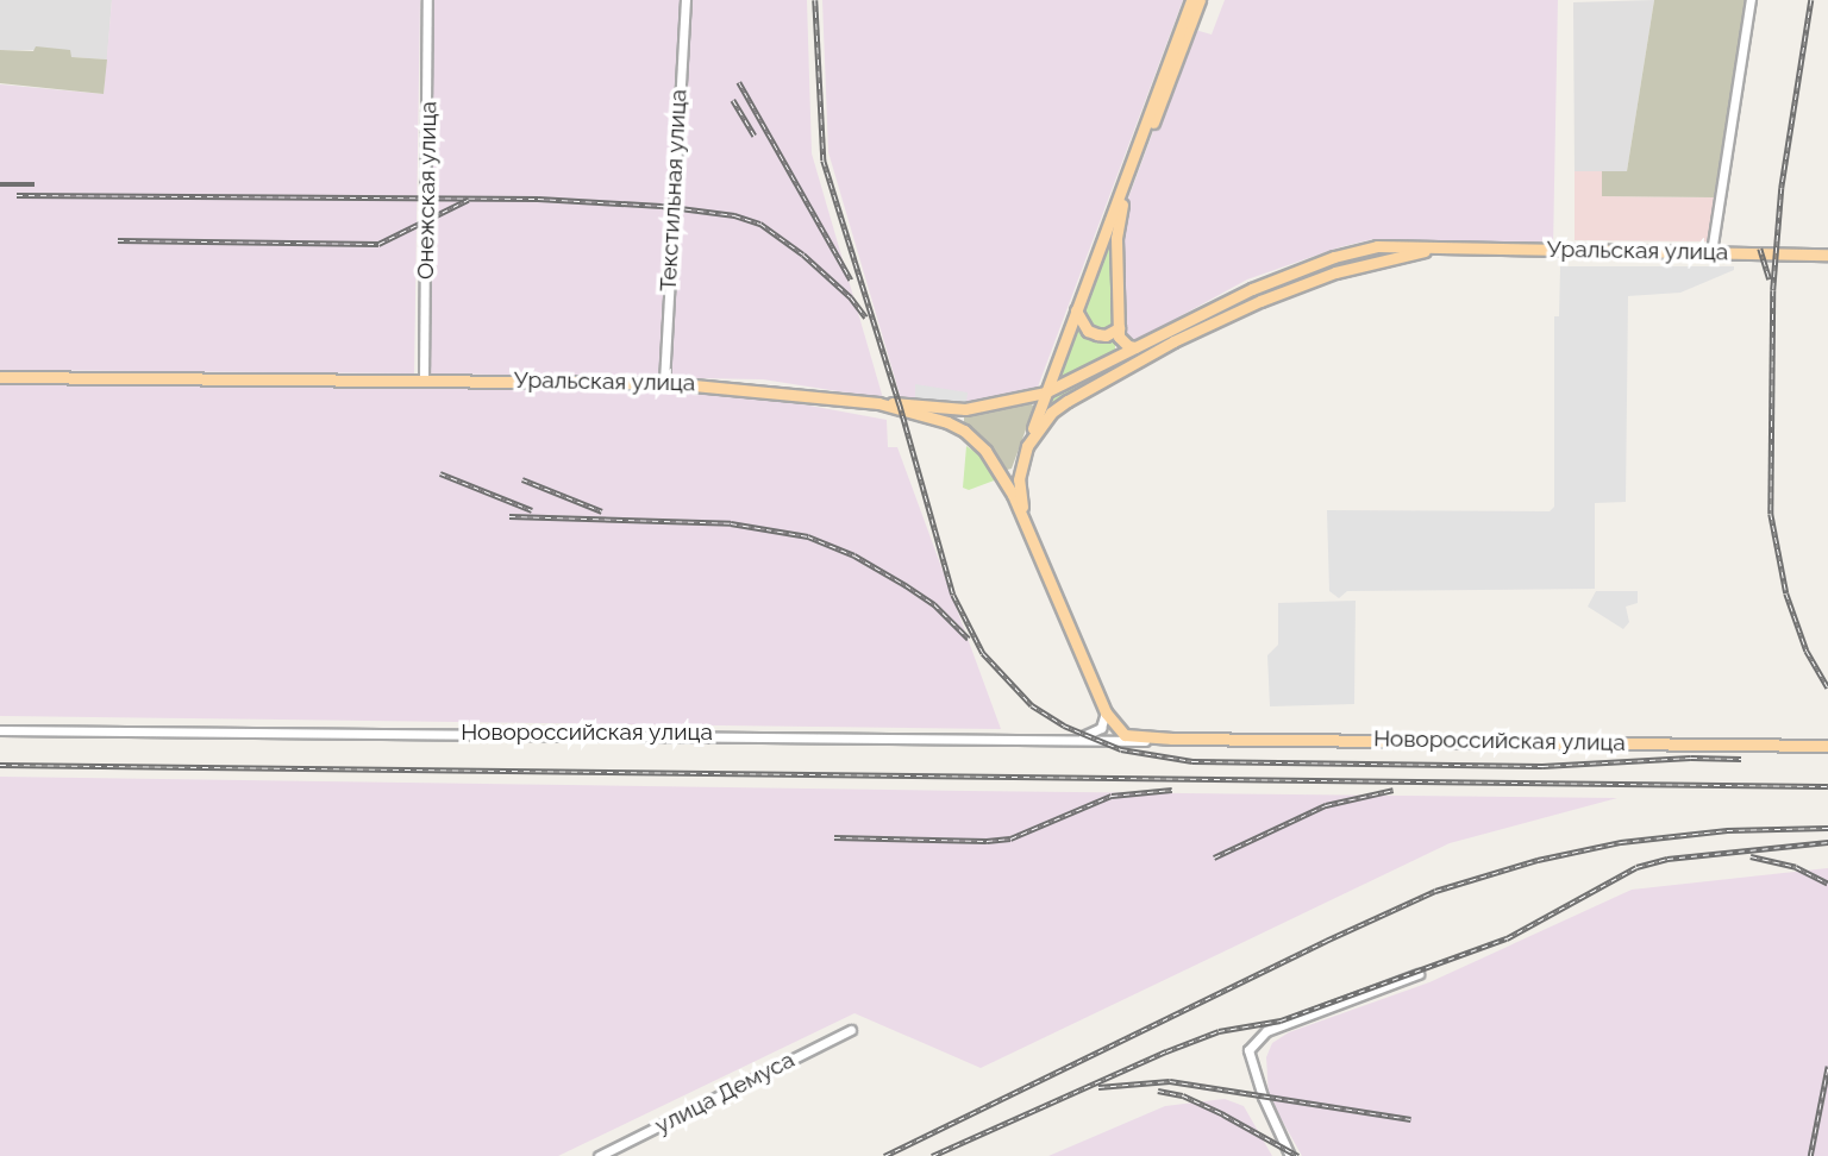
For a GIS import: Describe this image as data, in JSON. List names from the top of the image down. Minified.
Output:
{"streets":{"main road":["Уральская улица","Новороссийская улица"],"street":["Онежская улица","Текстильная улица","улица Демуса"]},"crossings":[["Онежская улица","Уральская улица"],["Текстильная улица","Уральская улица"]]}
